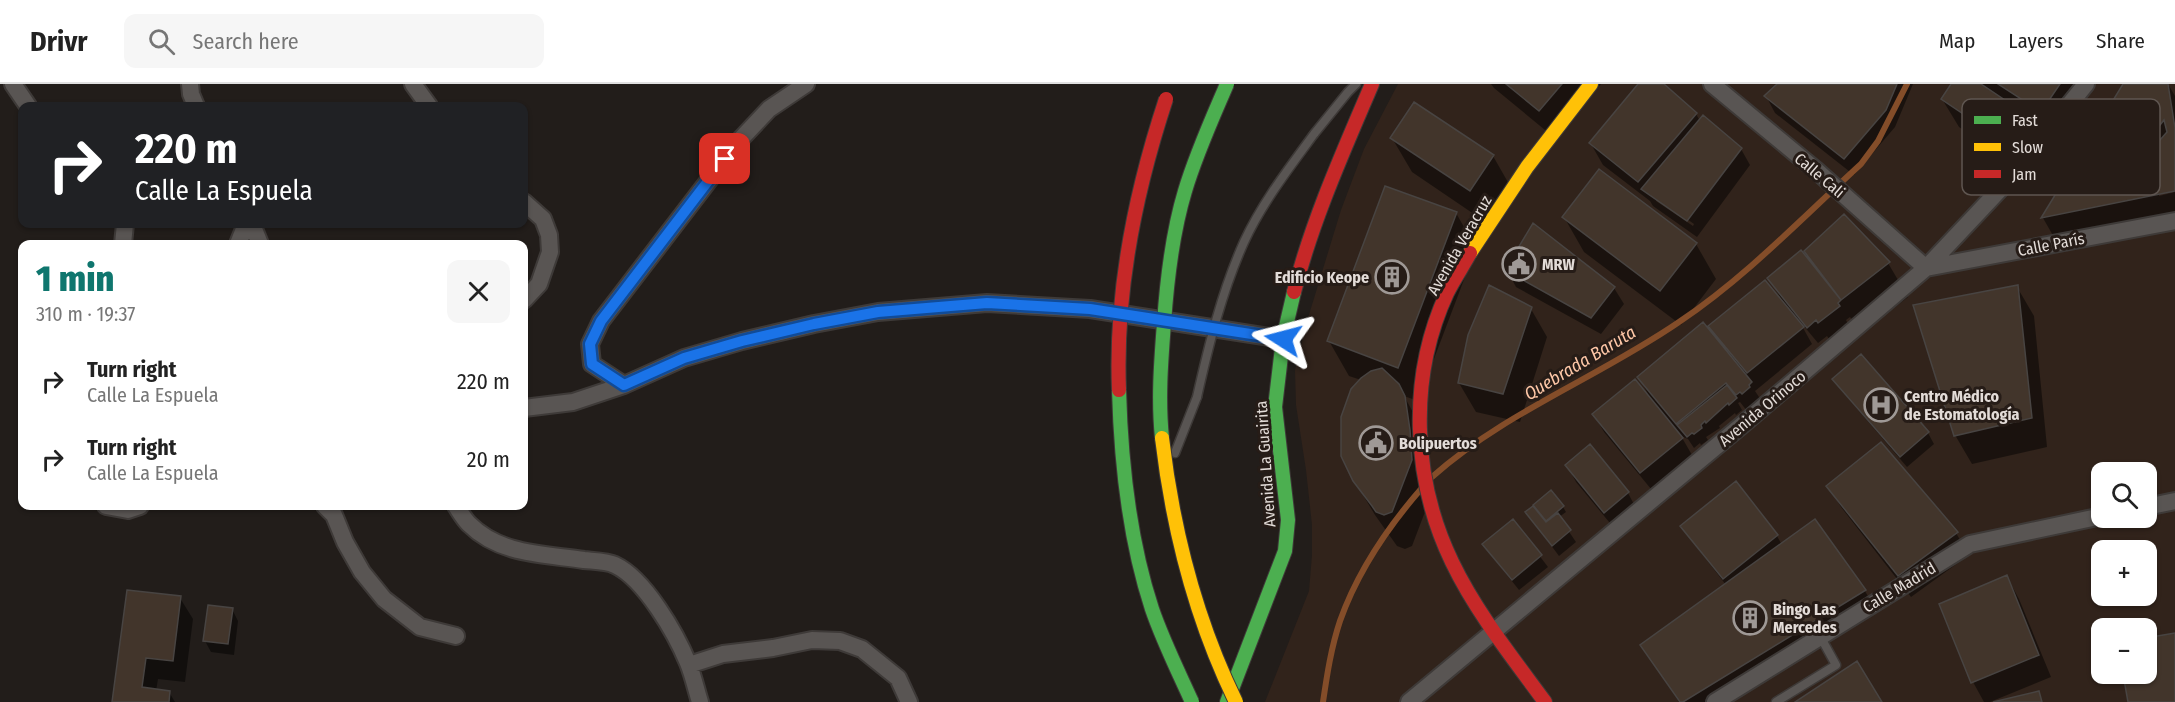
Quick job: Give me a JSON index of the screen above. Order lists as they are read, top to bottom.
{
  "streets": {
    "main road": ["Avenida Veracruz", "Avenida La Guairita"],
    "street": [
      "Calle Cali",
      "Calle París",
      "Avenida Orinoco",
      "Calle Madrid"
    ]
  },
  "crossings": [
    ["Calle Cali", "Calle París"],
    ["Calle Cali", "Avenida Orinoco"],
    ["Calle París", "Avenida Orinoco"],
    ["Avenida Veracruz", "Avenida Orinoco"]
  ],
  "water": ["Quebrada Baruta"],
  "places": {
    "public building": ["MRW", "Bolipuertos"],
    "building": ["Edificio Keope", "Bingo Las Mercedes"],
    "hospital": ["Centro Médico de Estomatología"]
  },
  "legend": ["Fast", "Slow", "Jam"],
  "page": {
    "header": "Drivr",
    "search": "Search here",
    "nav": ["Map", "Layers", "Share"],
    "turn": ["220 m", "Calle La Espuela"],
    "heading": ["1 min", "310 m · 19:37"],
    "list": [
      {
        "name": "Turn right",
        "note": "Calle La Espuela",
        "value": "220 m"
      },
      {
        "name": "Turn right",
        "note": "Calle La Espuela",
        "value": "20 m"
      }
    ],
    "map_buttons": ["+", "−"]
  }
}
